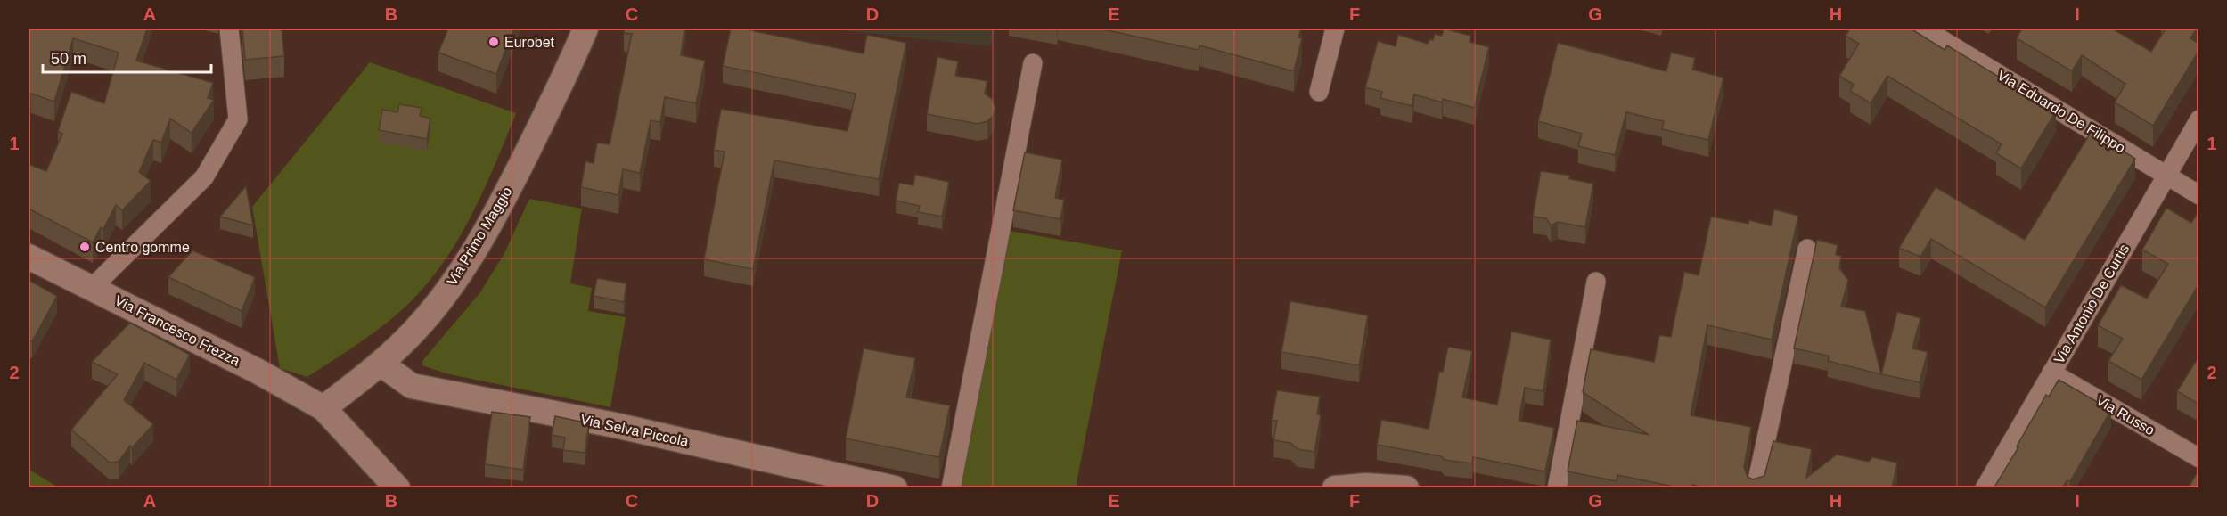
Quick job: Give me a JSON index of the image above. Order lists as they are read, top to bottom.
{
  "streets": {
    "street": [
      "Via Eduardo De Filippo",
      "Via Primo Maggio",
      "Via Antonio De Curtis",
      "Via Francesco Frezza",
      "Via Russo",
      "Via Selva Piccola"
    ]
  },
  "crossings": [
    ["Via Eduardo De Filippo", "Via Antonio De Curtis"],
    ["Via Primo Maggio", "Via Francesco Frezza"],
    ["Via Primo Maggio", "Via Selva Piccola"],
    ["Via Antonio De Curtis", "Via Russo"]
  ],
  "places": ["Eurobet", "Centro gomme"],
  "scale_bar": "50 m",
  "grid": {
    "columns": [
      "A",
      "B",
      "C",
      "D",
      "E",
      "F",
      "G",
      "H",
      "I"
    ],
    "rows": ["1", "2"]
  }
}
